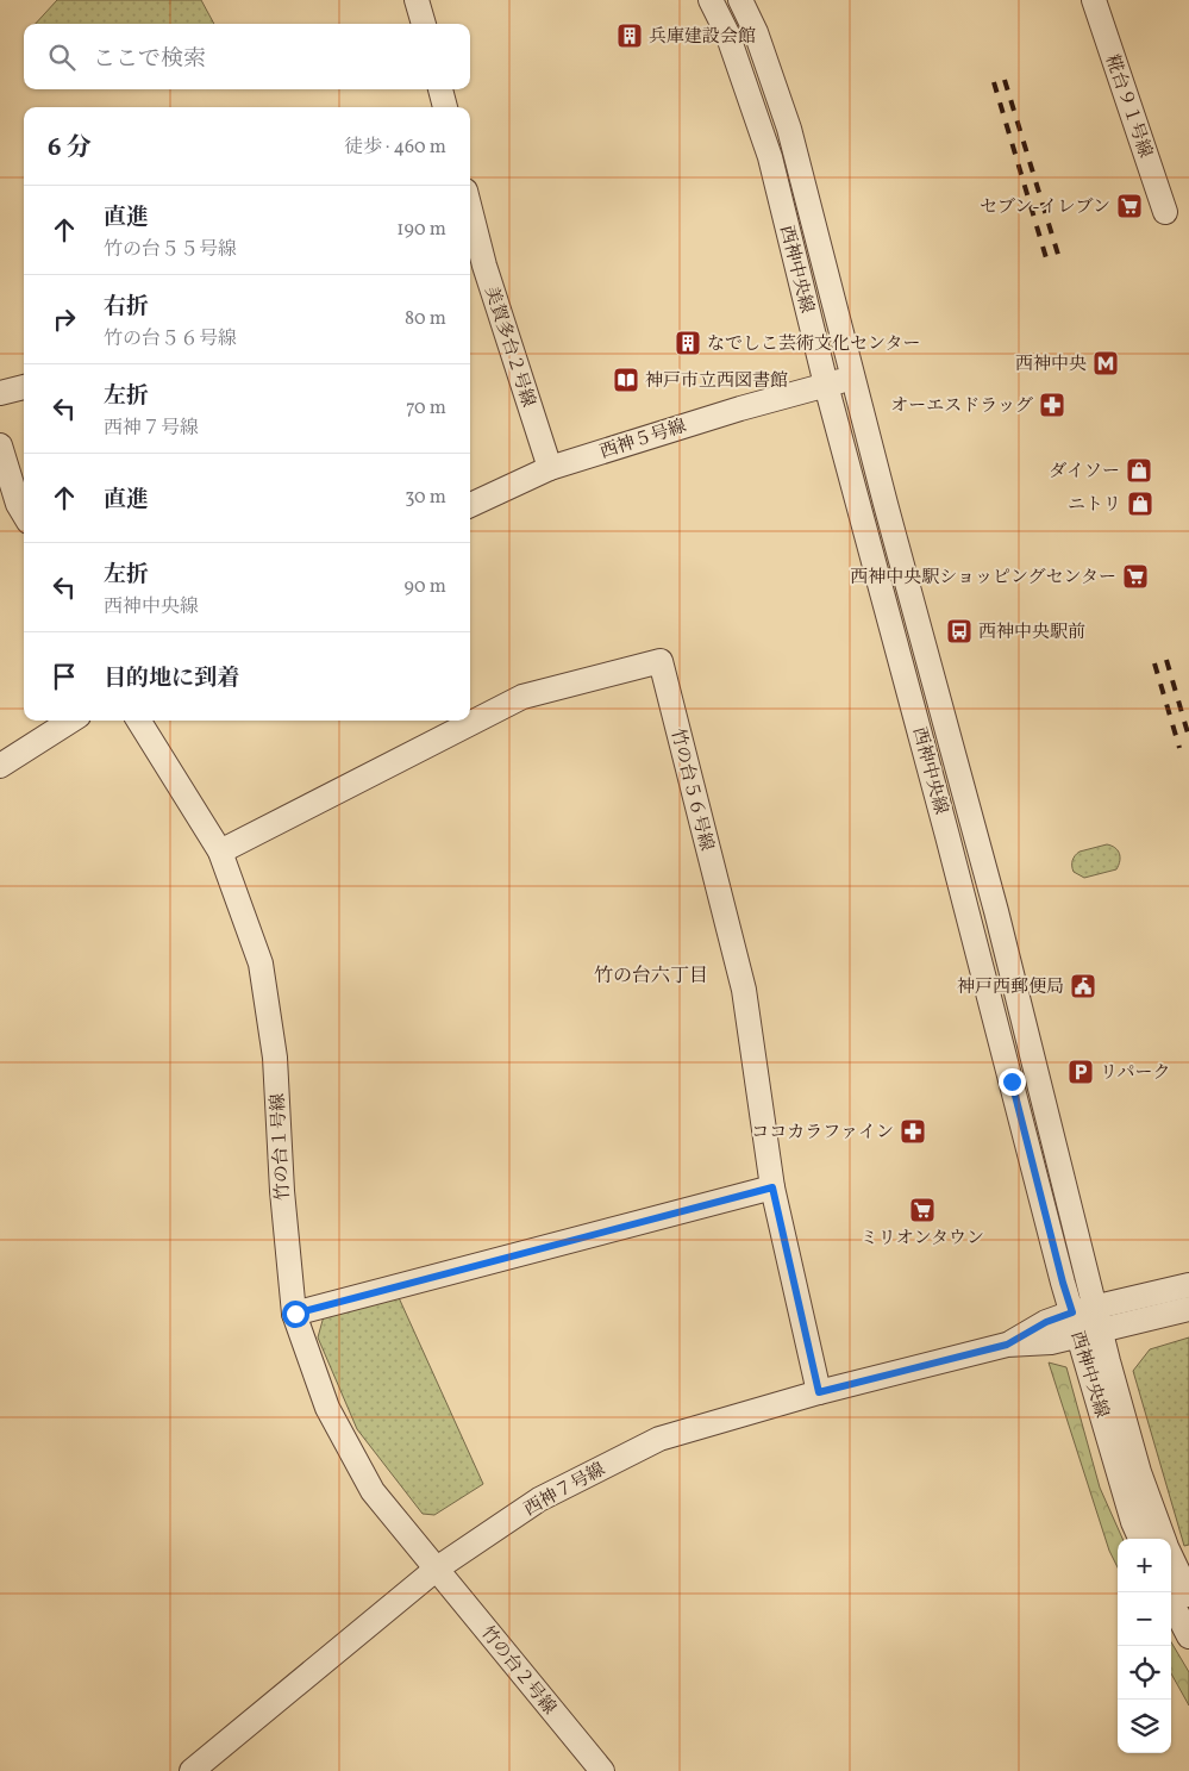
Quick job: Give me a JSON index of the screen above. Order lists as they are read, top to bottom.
{
  "streets": {
    "street": [
      "糀台９１号線",
      "西神中央線",
      "美賀多台２号線",
      "西神５号線",
      "竹の台５６号線",
      "竹の台１号線",
      "西神７号線",
      "竹の台２号線"
    ]
  },
  "crossings": [
    ["西神中央線", "西神５号線"],
    ["西神中央線", "西神７号線"],
    ["美賀多台２号線", "西神５号線"],
    ["竹の台５６号線", "竹の台１号線"],
    ["竹の台５６号線", "西神７号線"],
    ["竹の台１号線", "西神７号線"],
    ["竹の台１号線", "竹の台２号線"],
    ["西神７号線", "竹の台２号線"]
  ],
  "districts": ["竹の台六丁目"],
  "places": {
    "building": ["兵庫建設会館", "なでしこ芸術文化センター"],
    "supermarket": ["セブン-イレブン", "西神中央駅ショッピングセンター", "ミリオンタウン"],
    "metro station": ["西神中央"],
    "library": ["神戸市立西図書館"],
    "pharmacy": ["オーエスドラッグ", "ココカラファイン"],
    "shop": ["ダイソー", "ニトリ"],
    "bus stop": ["西神中央駅前"],
    "public building": ["神戸西郵便局"],
    "parking": ["リパーク"]
  },
  "page": {
    "search": "ここで検索",
    "heading": ["6 分", "徒歩 · 460 m"],
    "list": [
      ["直進", "竹の台５５号線", "190 m"],
      ["右折", "竹の台５６号線", "80 m"],
      ["左折", "西神７号線", "70 m"],
      ["直進", "30 m"],
      ["左折", "西神中央線", "90 m"],
      "目的地に到着"
    ],
    "map_buttons": ["+", "−"]
  }
}
